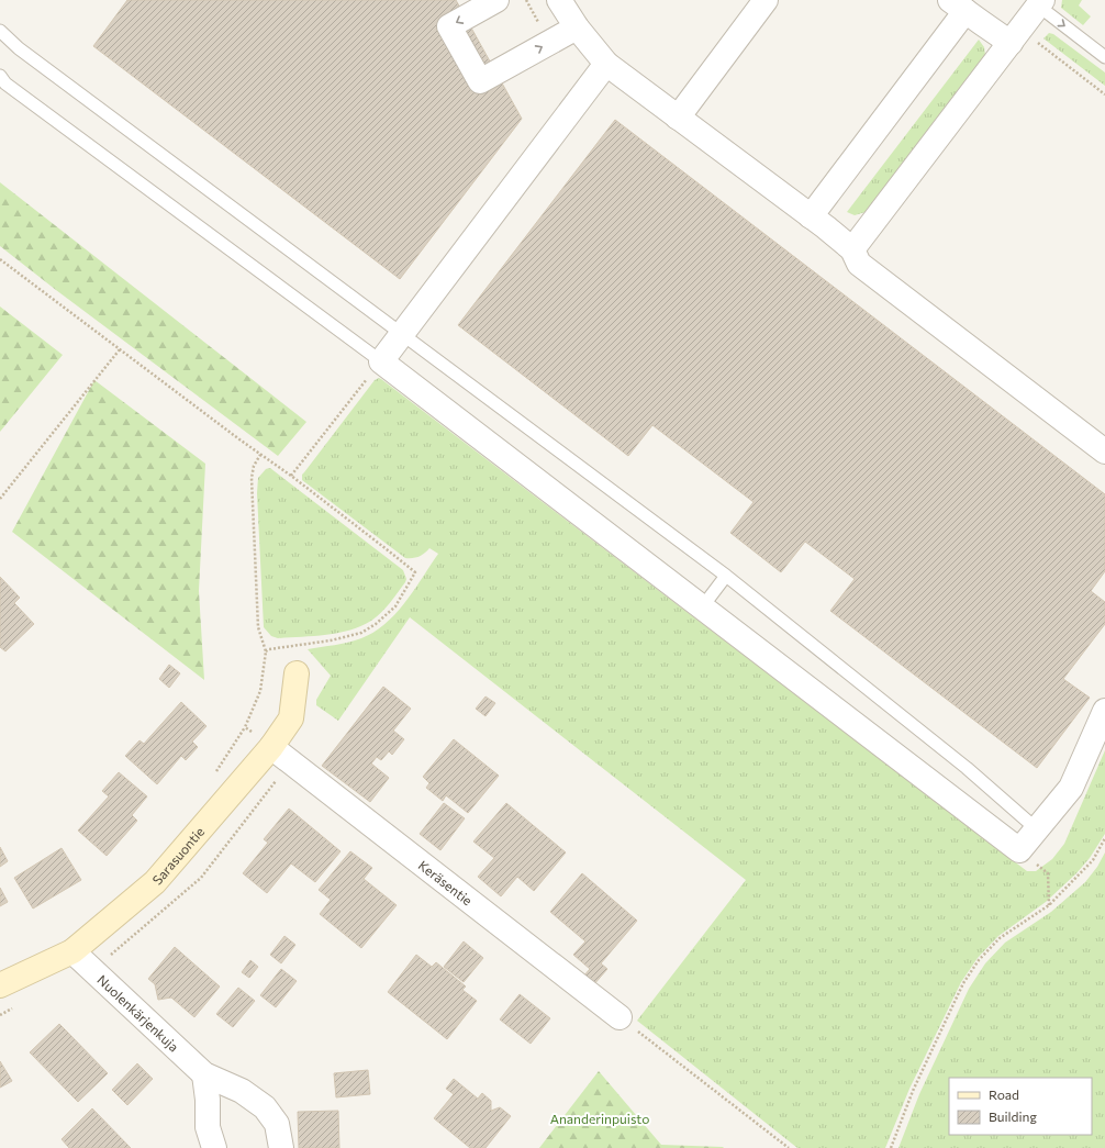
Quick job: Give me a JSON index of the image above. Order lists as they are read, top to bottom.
{
  "streets": {
    "street": ["Sarasuontie", "Keräsentie", "Nuolenkärjenkuja"]
  },
  "crossings": [
    ["Sarasuontie", "Keräsentie"],
    ["Sarasuontie", "Nuolenkärjenkuja"]
  ],
  "parks": ["Ananderinpuisto"],
  "legend": ["Road", "Building"]
}
